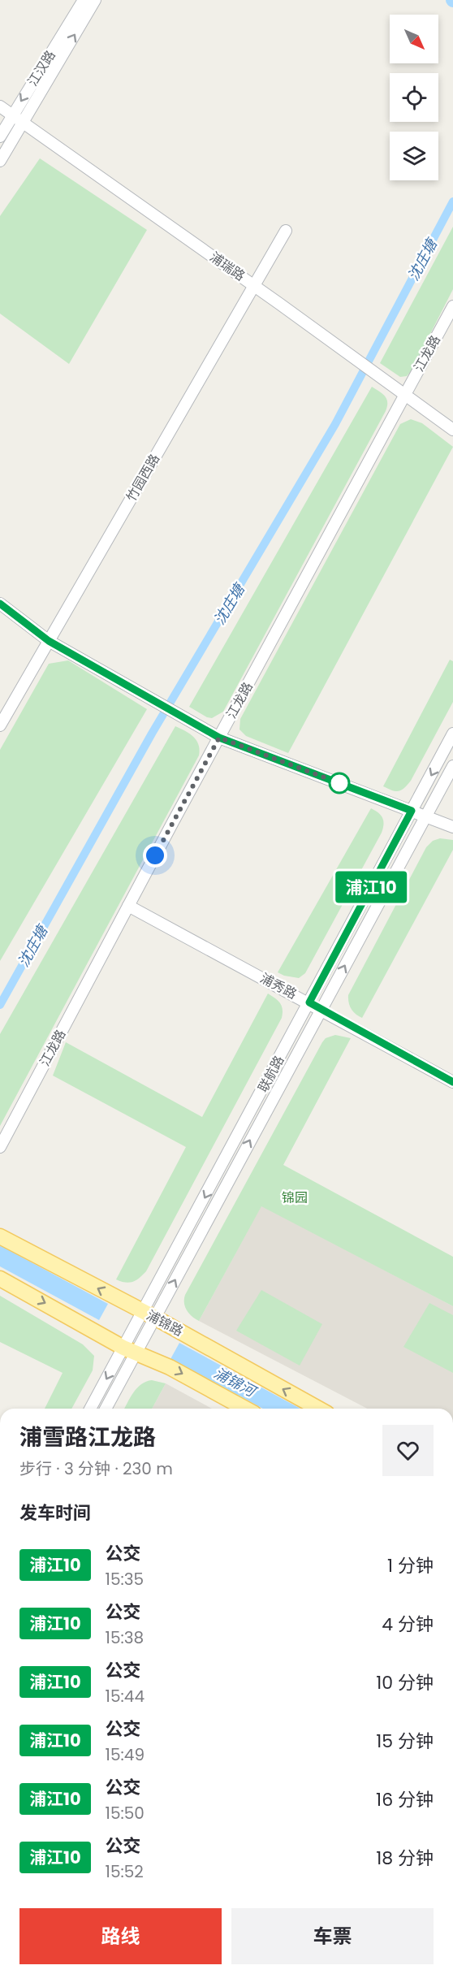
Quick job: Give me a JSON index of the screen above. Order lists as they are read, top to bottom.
{
  "streets": {
    "main road": ["浦锦路"],
    "street": [
      "江汉路",
      "浦瑞路",
      "江龙路",
      "竹园西路",
      "浦秀路",
      "联航路"
    ]
  },
  "crossings": [
    ["江汉路", "浦瑞路"],
    ["浦瑞路", "江龙路"],
    ["浦瑞路", "竹园西路"],
    ["江龙路", "浦秀路"],
    ["浦秀路", "联航路"],
    ["联航路", "浦锦路"]
  ],
  "water": ["沈庄塘", "浦锦河"],
  "parks": ["锦园"],
  "lines": ["bus line 浦江10"],
  "north": "bottom right",
  "page": {
    "on_map": "浦江10",
    "heading": [
      ["浦雪路江龙路", "步行 · 3 分钟 · 230 m"],
      "发车时间"
    ],
    "list": [
      {
        "mark": "浦江10",
        "name": "公交",
        "note": "15:35",
        "value": "1 分钟"
      },
      {
        "mark": "浦江10",
        "name": "公交",
        "note": "15:38",
        "value": "4 分钟"
      },
      {
        "mark": "浦江10",
        "name": "公交",
        "note": "15:44",
        "value": "10 分钟"
      },
      {
        "mark": "浦江10",
        "name": "公交",
        "note": "15:49",
        "value": "15 分钟"
      },
      {
        "mark": "浦江10",
        "name": "公交",
        "note": "15:50",
        "value": "16 分钟"
      },
      {
        "mark": "浦江10",
        "name": "公交",
        "note": "15:52",
        "value": "18 分钟"
      }
    ],
    "buttons": ["路线", "车票"]
  }
}
